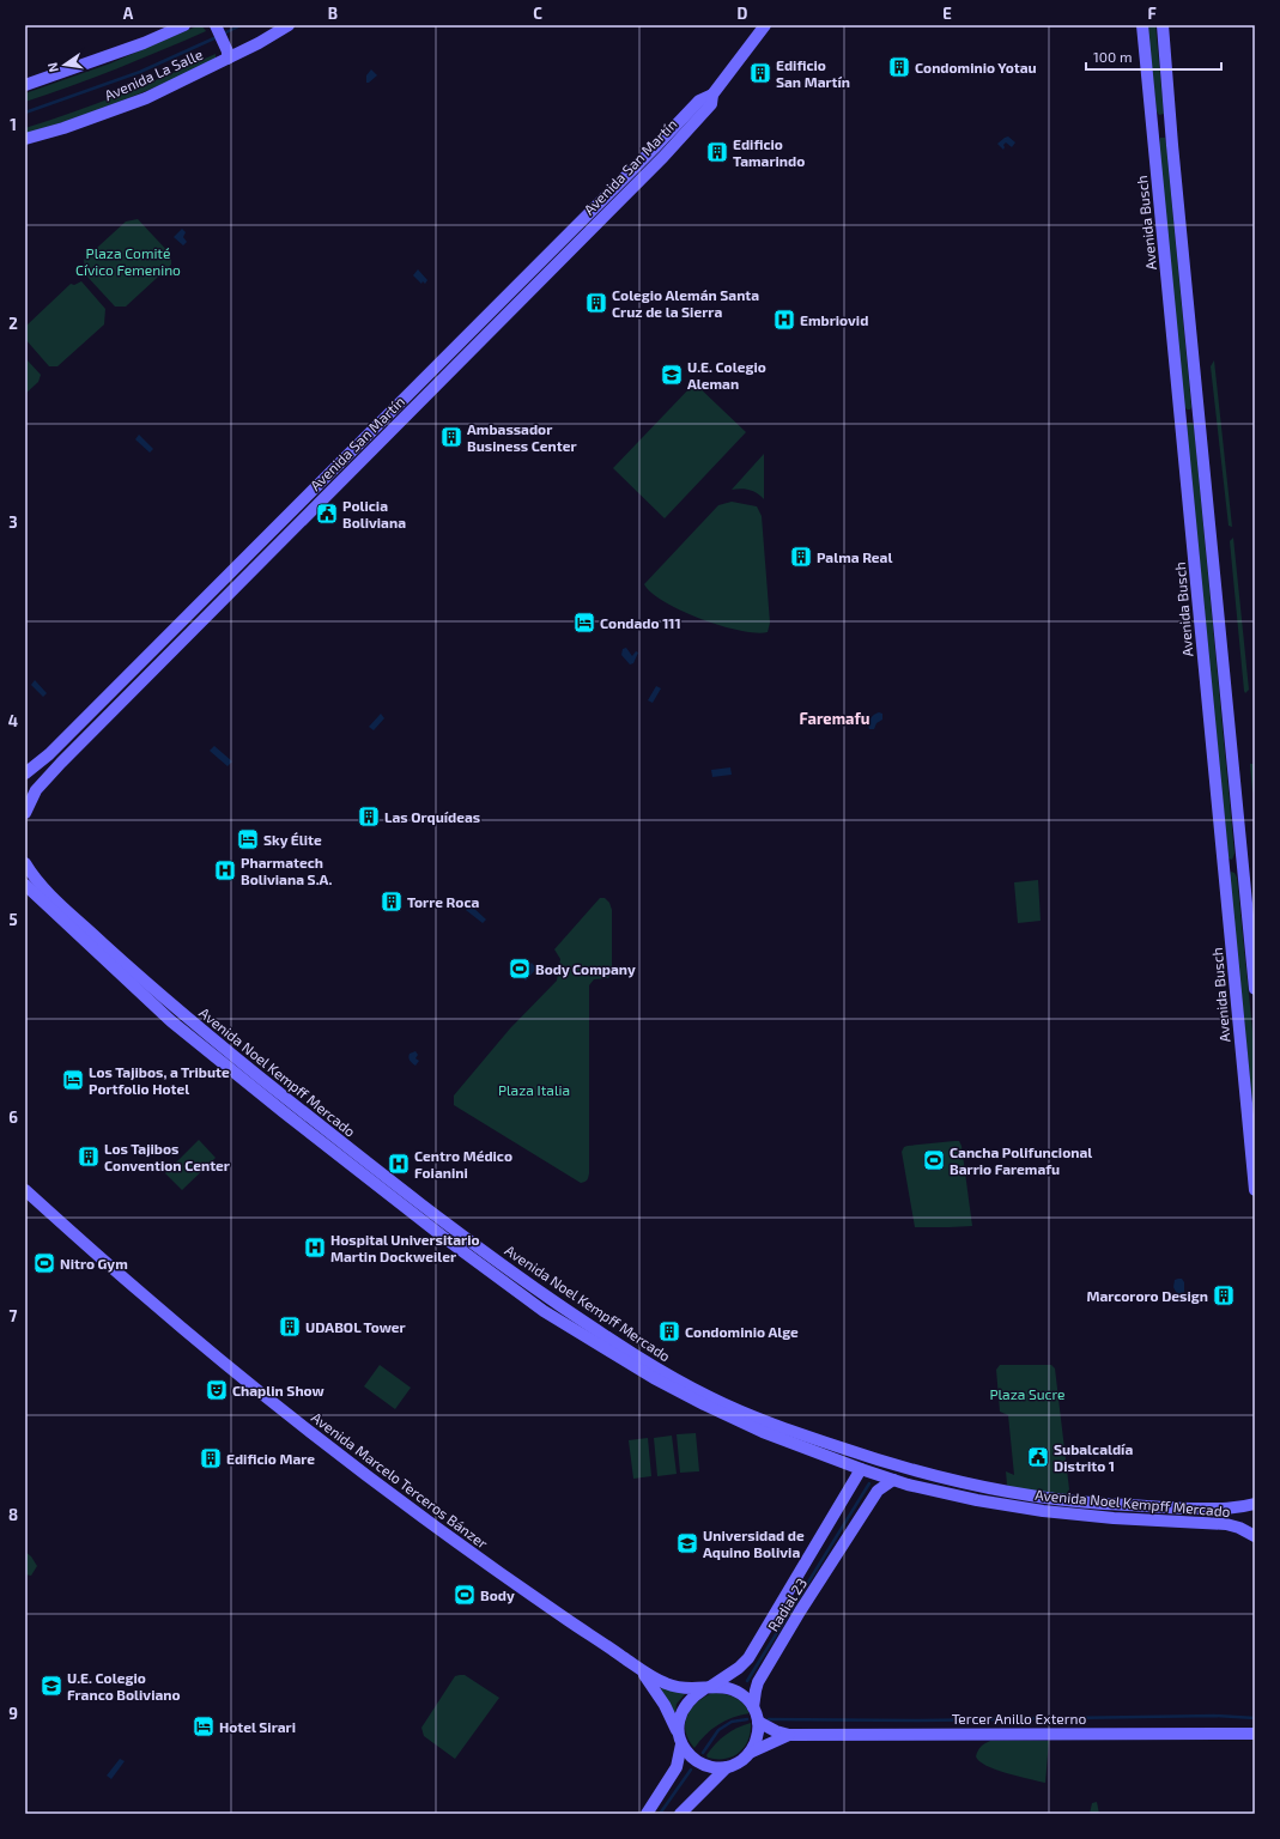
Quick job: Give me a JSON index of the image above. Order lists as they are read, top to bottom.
{
  "streets": {
    "main road": [
      "Avenida La Salle",
      "Avenida San Martín",
      "Avenida Busch",
      "Avenida Noel Kempff Mercado",
      "Avenida Marcelo Terceros Bánzer",
      "Radial 23",
      "Tercer Anillo Externo"
    ]
  },
  "crossings": [
    ["Avenida Noel Kempff Mercado", "Radial 23"],
    ["Avenida Marcelo Terceros Bánzer", "Radial 23"],
    ["Avenida Marcelo Terceros Bánzer", "Tercer Anillo Externo"],
    ["Radial 23", "Tercer Anillo Externo"]
  ],
  "districts": ["Faremafu"],
  "parks": ["Plaza Comité Cívico Femenino", "Plaza Italia", "Plaza Sucre"],
  "places": {
    "building": [
      "Condominio Yotau",
      "Edificio San Martín",
      "Edificio Tamarindo",
      "Colegio Alemán Santa Cruz de la Sierra",
      "Ambassador Business Center",
      "Palma Real",
      "Las Orquídeas",
      "Torre Roca",
      "Los Tajibos Convention Center",
      "Marcororo Design",
      "UDABOL Tower",
      "Condominio Alge",
      "Edificio Mare"
    ],
    "hospital": [
      "Embriovid",
      "Pharmatech Boliviana S.A.",
      "Centro Médico Foianini",
      "Hospital Universitario Martin Dockweiler"
    ],
    "school or university": ["U.E. Colegio Aleman", "Universidad de Aquino Bolivia", "U.E. Colegio Franco Boliviano"],
    "public building": ["Policia Boliviana", "Subalcaldía Distrito 1"],
    "hotel": [
      "Condado 111",
      "Sky Élite",
      "Los Tajibos, a Tribute Portfolio Hotel",
      "Hotel Sirari"
    ],
    "sports": [
      "Body Company",
      "Cancha Polifuncional Barrio Faremafu",
      "Nitro Gym",
      "Body"
    ],
    "theatre": ["Chaplin Show"]
  },
  "scale_bar": "100 m",
  "north": "left",
  "grid": {
    "columns": [
      "A",
      "B",
      "C",
      "D",
      "E",
      "F"
    ],
    "rows": [
      "1",
      "2",
      "3",
      "4",
      "5",
      "6",
      "7",
      "8",
      "9"
    ]
  }
}
